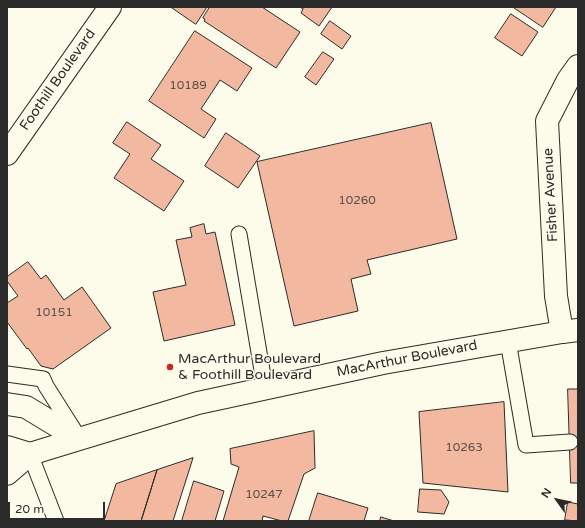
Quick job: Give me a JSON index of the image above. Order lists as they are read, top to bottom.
{
  "streets": {
    "main road": ["Foothill Boulevard", "Fisher Avenue", "MacArthur Boulevard"]
  },
  "crossings": [
    ["Fisher Avenue", "MacArthur Boulevard"]
  ],
  "places": ["MacArthur Boulevard & Foothill Boulevard"],
  "house_numbers": [
    "10189",
    "10260",
    "10151",
    "10263",
    "10247"
  ],
  "scale_bar": "20 m",
  "north": "top left"
}
